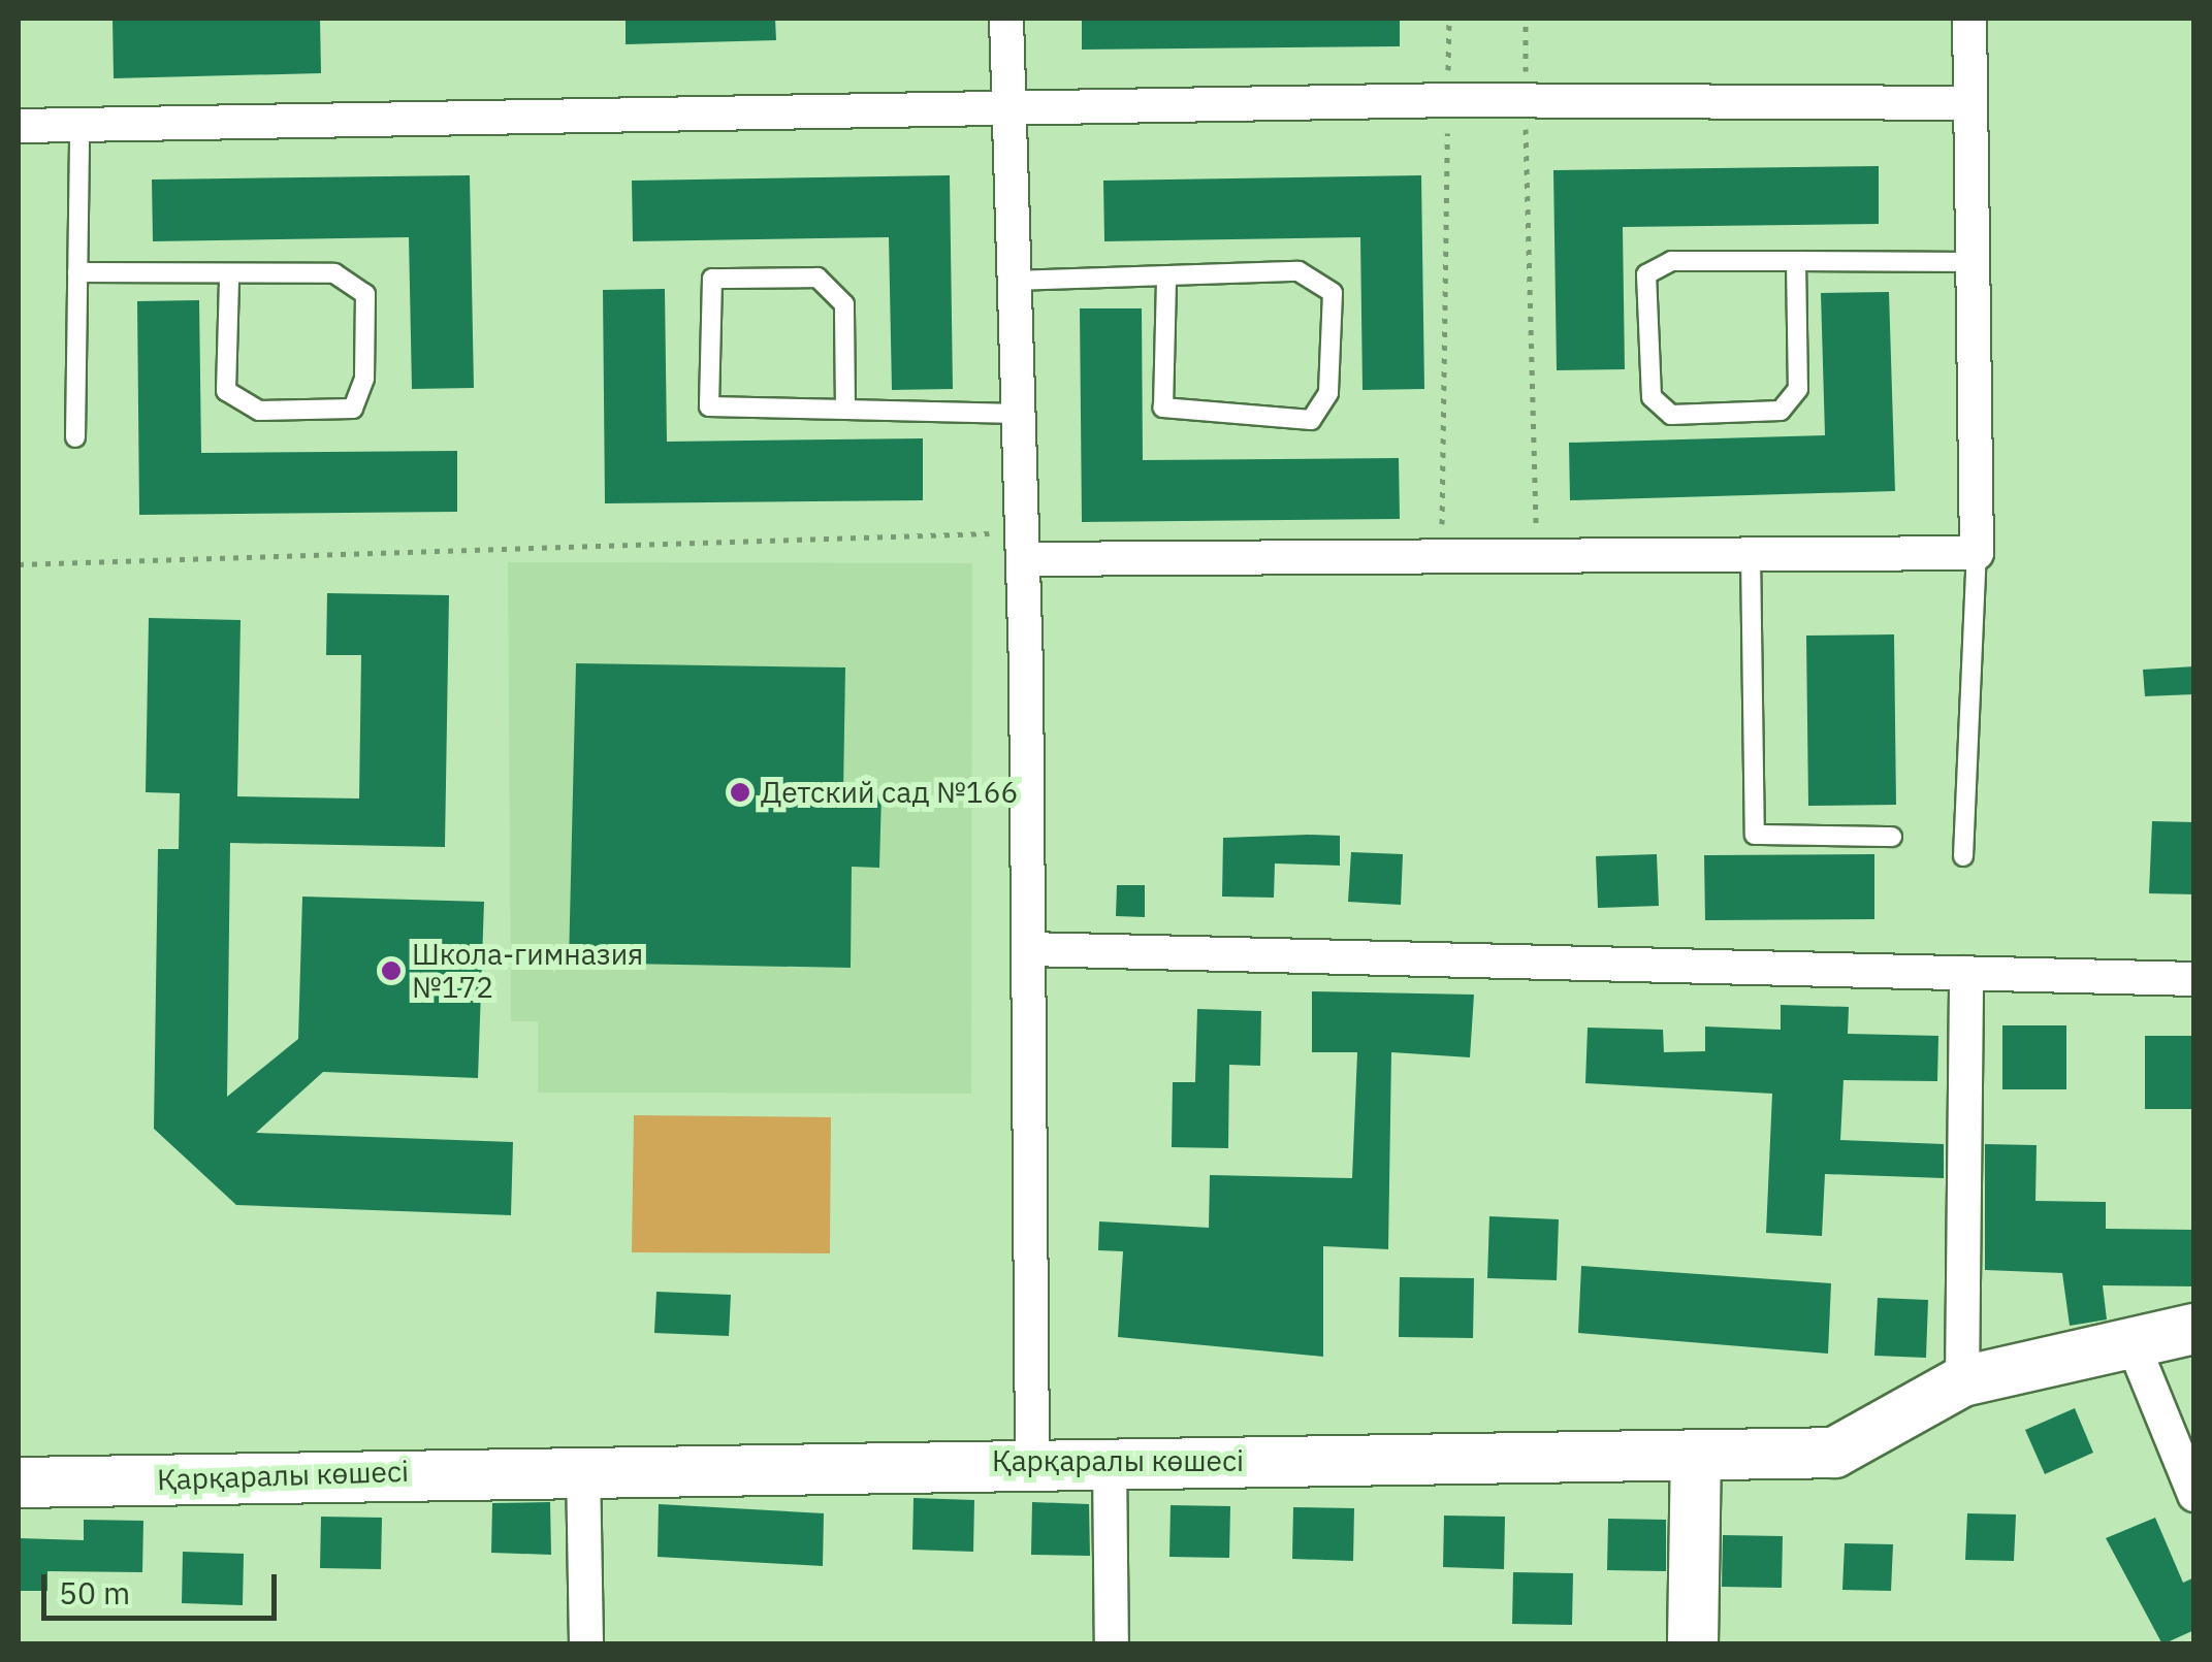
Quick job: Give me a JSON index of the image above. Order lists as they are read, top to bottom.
{
  "streets": {
    "street": ["Қарқаралы көшесі"]
  },
  "places": ["Детский сад №166", "Школа-гимназия №172"],
  "scale_bar": "50 m"
}
